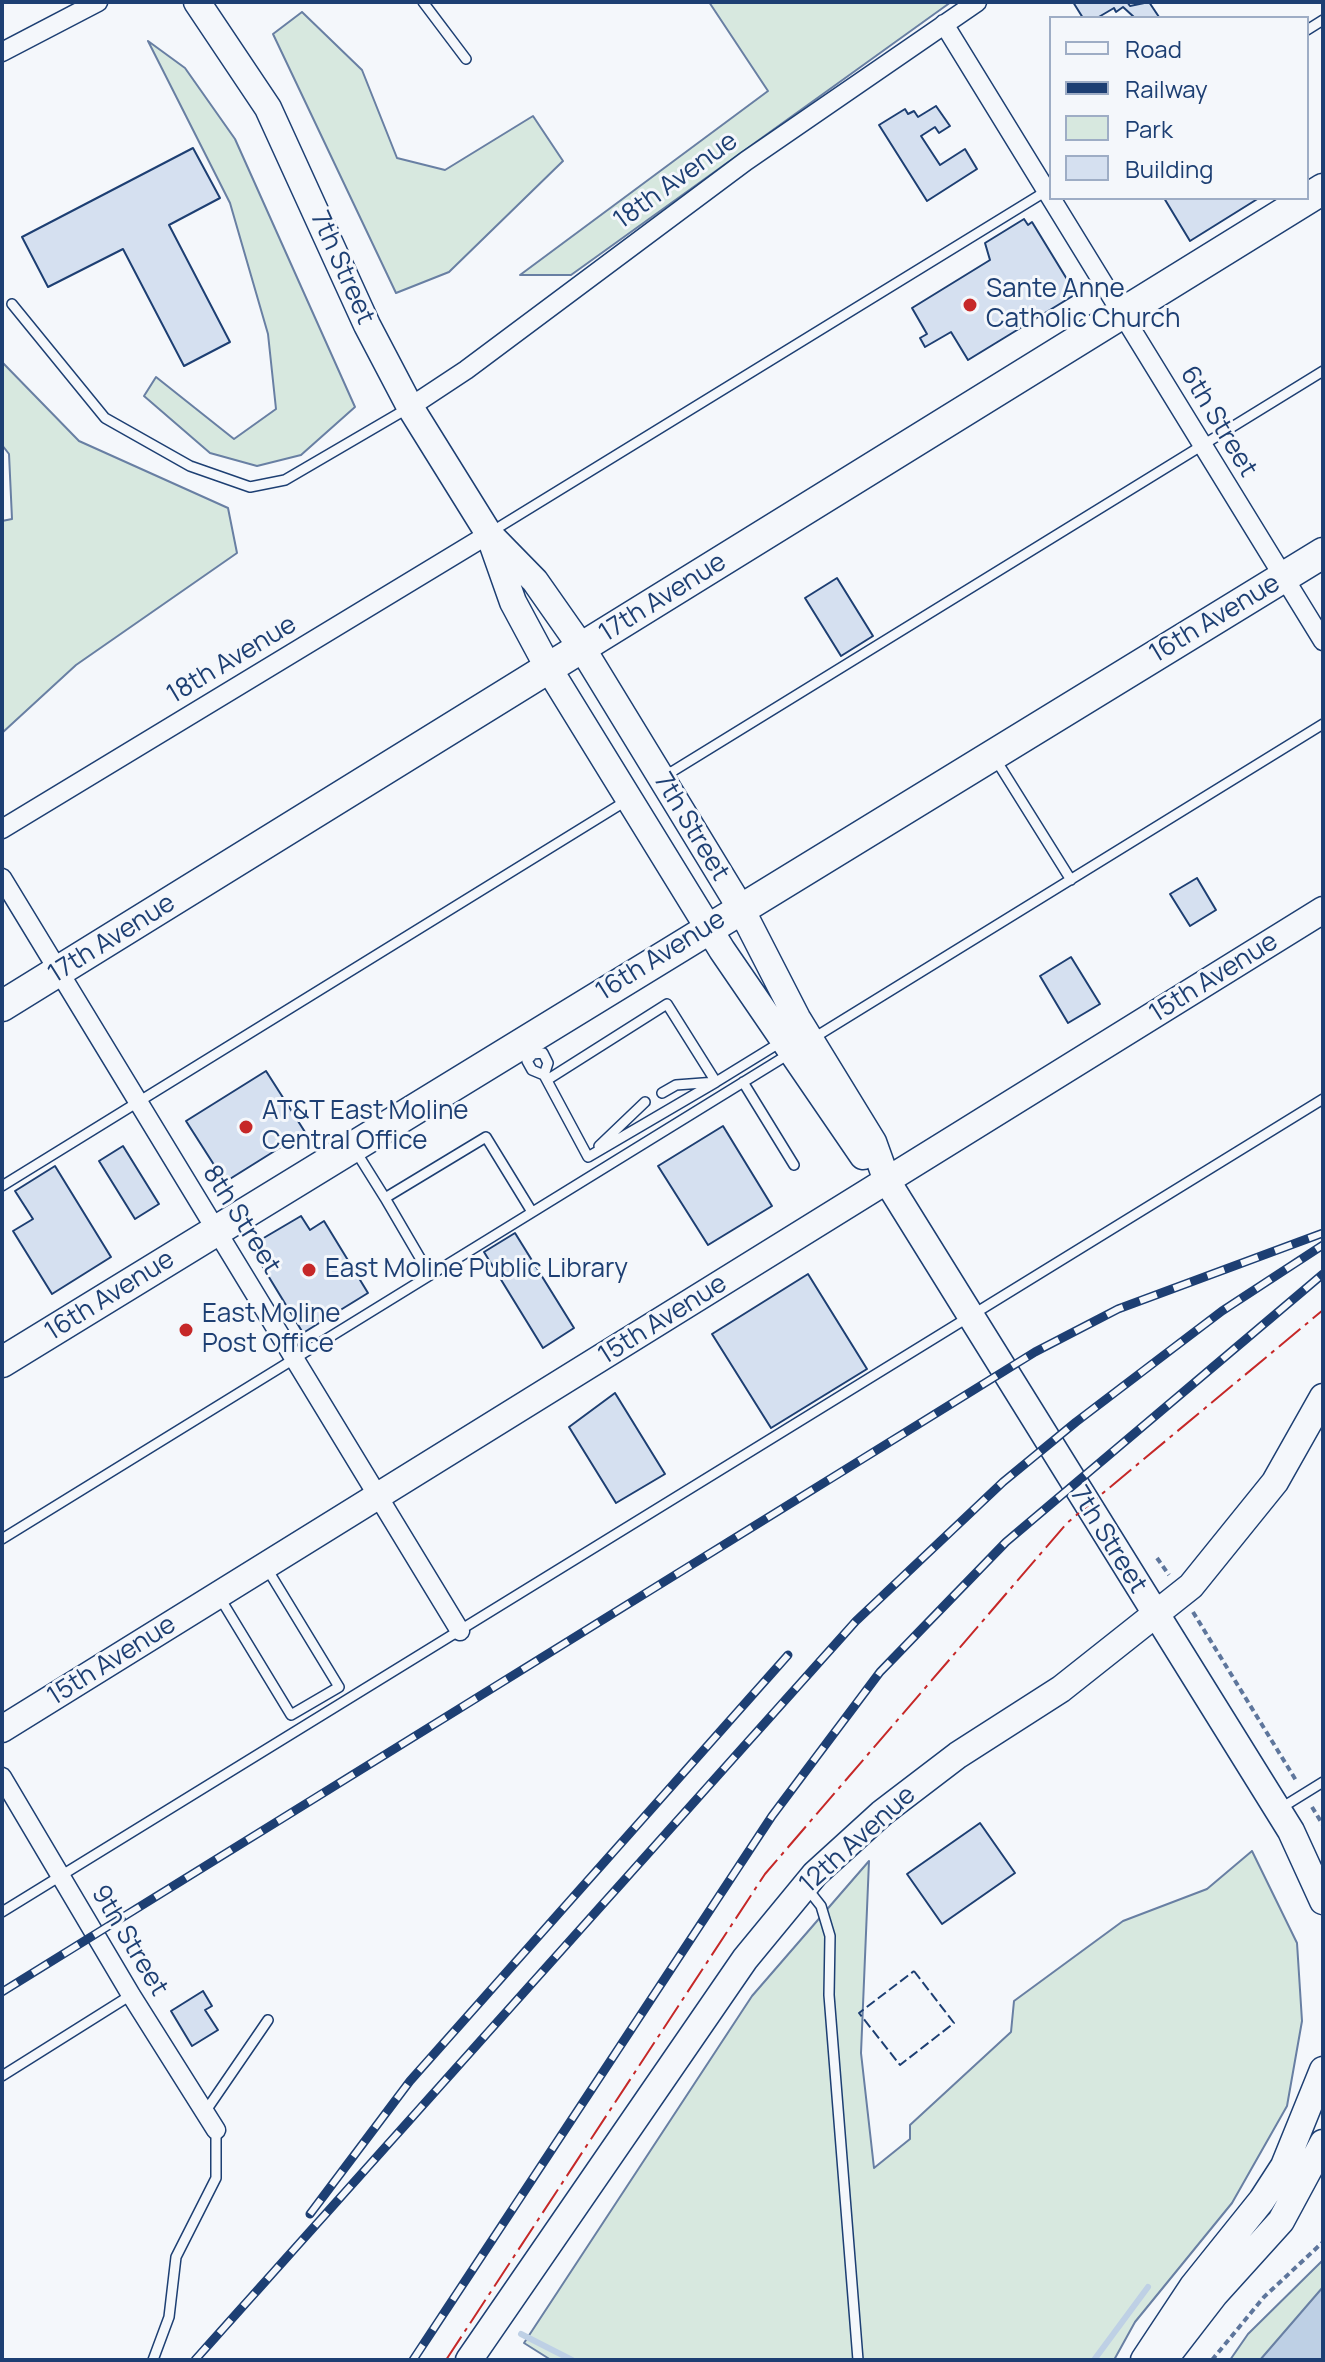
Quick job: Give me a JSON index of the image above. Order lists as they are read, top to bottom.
{
  "streets": {
    "main road": ["17th Avenue", "16th Avenue"],
    "street": [
      "18th Avenue",
      "7th Street",
      "6th Street",
      "15th Avenue",
      "8th Street",
      "12th Avenue",
      "9th Street"
    ]
  },
  "crossings": [
    ["18th Avenue", "7th Street"],
    ["18th Avenue", "6th Street"],
    ["7th Street", "17th Avenue"],
    ["7th Street", "16th Avenue"],
    ["7th Street", "15th Avenue"],
    ["7th Street", "12th Avenue"],
    ["6th Street", "17th Avenue"],
    ["6th Street", "16th Avenue"],
    ["17th Avenue", "8th Street"],
    ["16th Avenue", "8th Street"],
    ["15th Avenue", "8th Street"]
  ],
  "places": [
    "Sante Anne Catholic Church",
    "AT&T East Moline Central Office",
    "East Moline Public Library",
    "East Moline Post Office"
  ],
  "legend": [
    "Road",
    "Railway",
    "Park",
    "Building"
  ]
}
